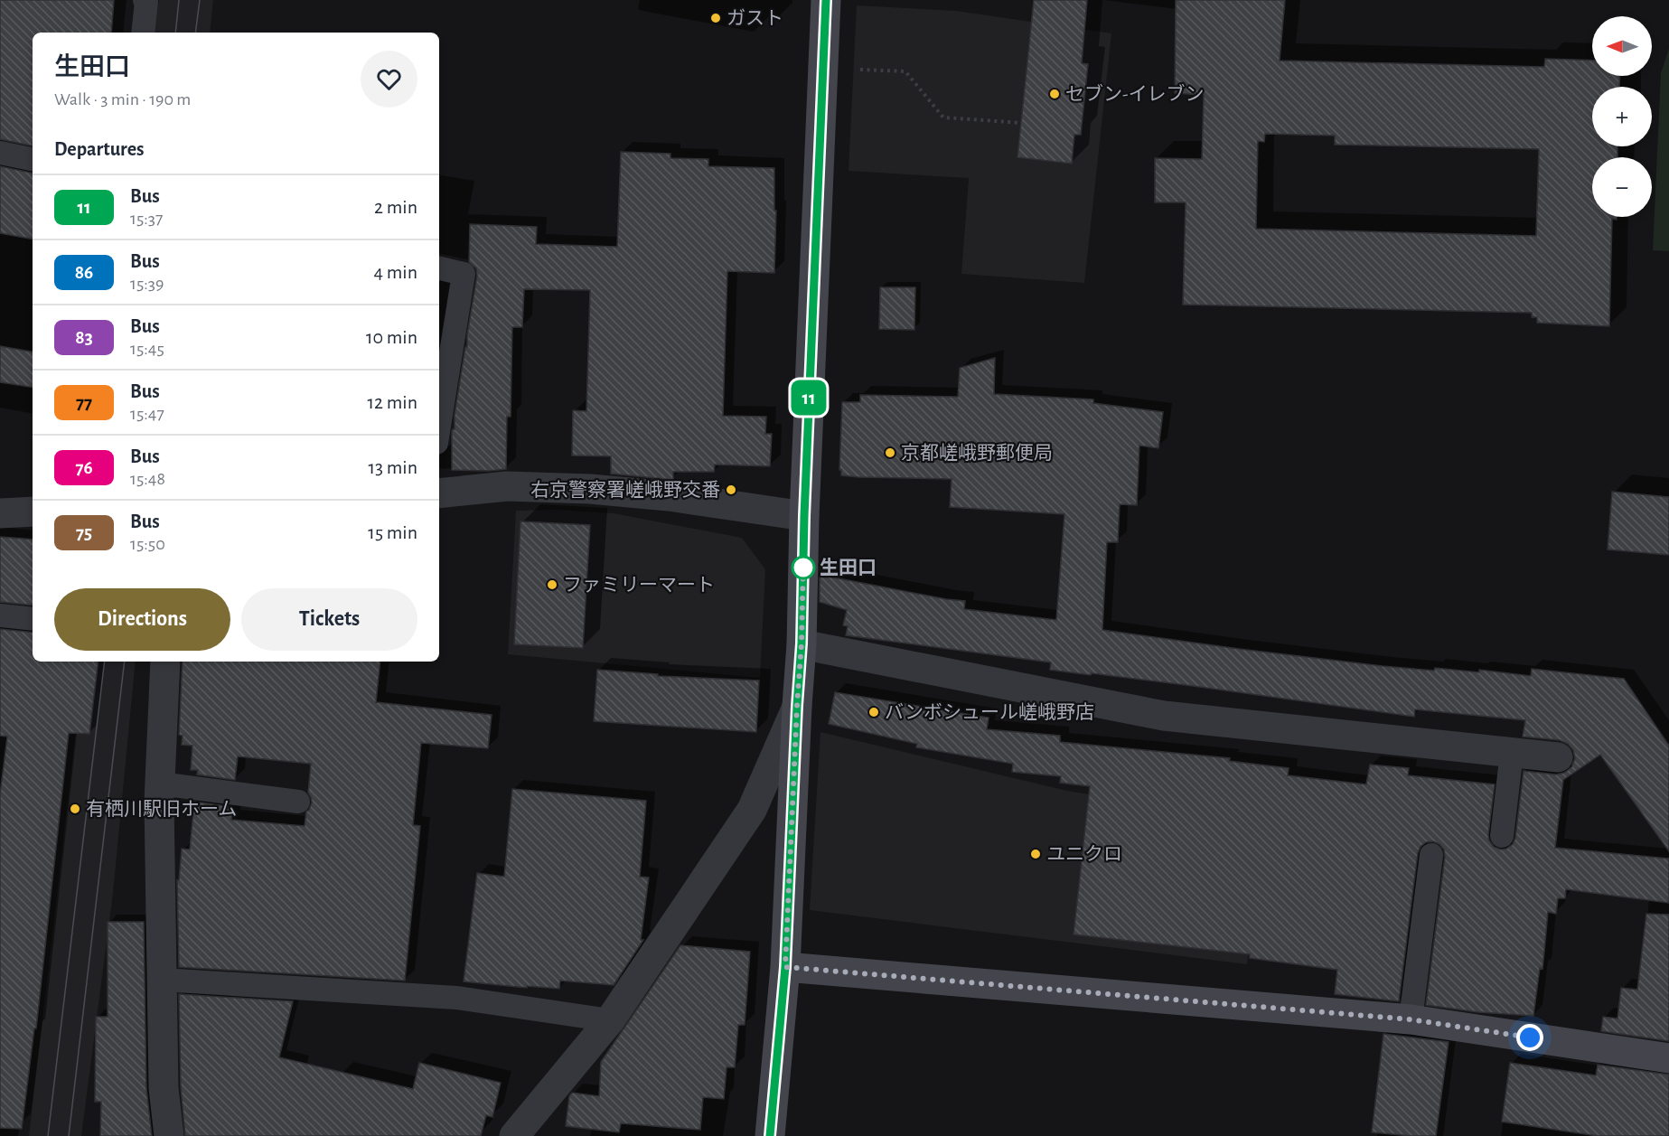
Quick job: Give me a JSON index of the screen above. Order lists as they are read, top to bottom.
{
  "places": [
    "ガスト",
    "セブン-イレブン",
    "京都嵯峨野郵便局",
    "右京警察署嵯峨野交番",
    "生田口",
    "ファミリーマート",
    "バンボシュール嵯峨野店",
    "有栖川駅旧ホーム",
    "ユニクロ"
  ],
  "lines": ["bus line 11"],
  "north": "left",
  "page": {
    "on_map": "11",
    "map_buttons": ["+", "−"],
    "heading": [
      ["生田口", "Walk · 3 min · 190 m"],
      "Departures"
    ],
    "list": [
      {
        "mark": "11",
        "name": "Bus",
        "note": "15:37",
        "value": "2 min"
      },
      {
        "mark": "86",
        "name": "Bus",
        "note": "15:39",
        "value": "4 min"
      },
      {
        "mark": "83",
        "name": "Bus",
        "note": "15:45",
        "value": "10 min"
      },
      {
        "mark": "77",
        "name": "Bus",
        "note": "15:47",
        "value": "12 min"
      },
      {
        "mark": "76",
        "name": "Bus",
        "note": "15:48",
        "value": "13 min"
      },
      {
        "mark": "75",
        "name": "Bus",
        "note": "15:50",
        "value": "15 min"
      }
    ],
    "buttons": ["Directions", "Tickets"]
  }
}
